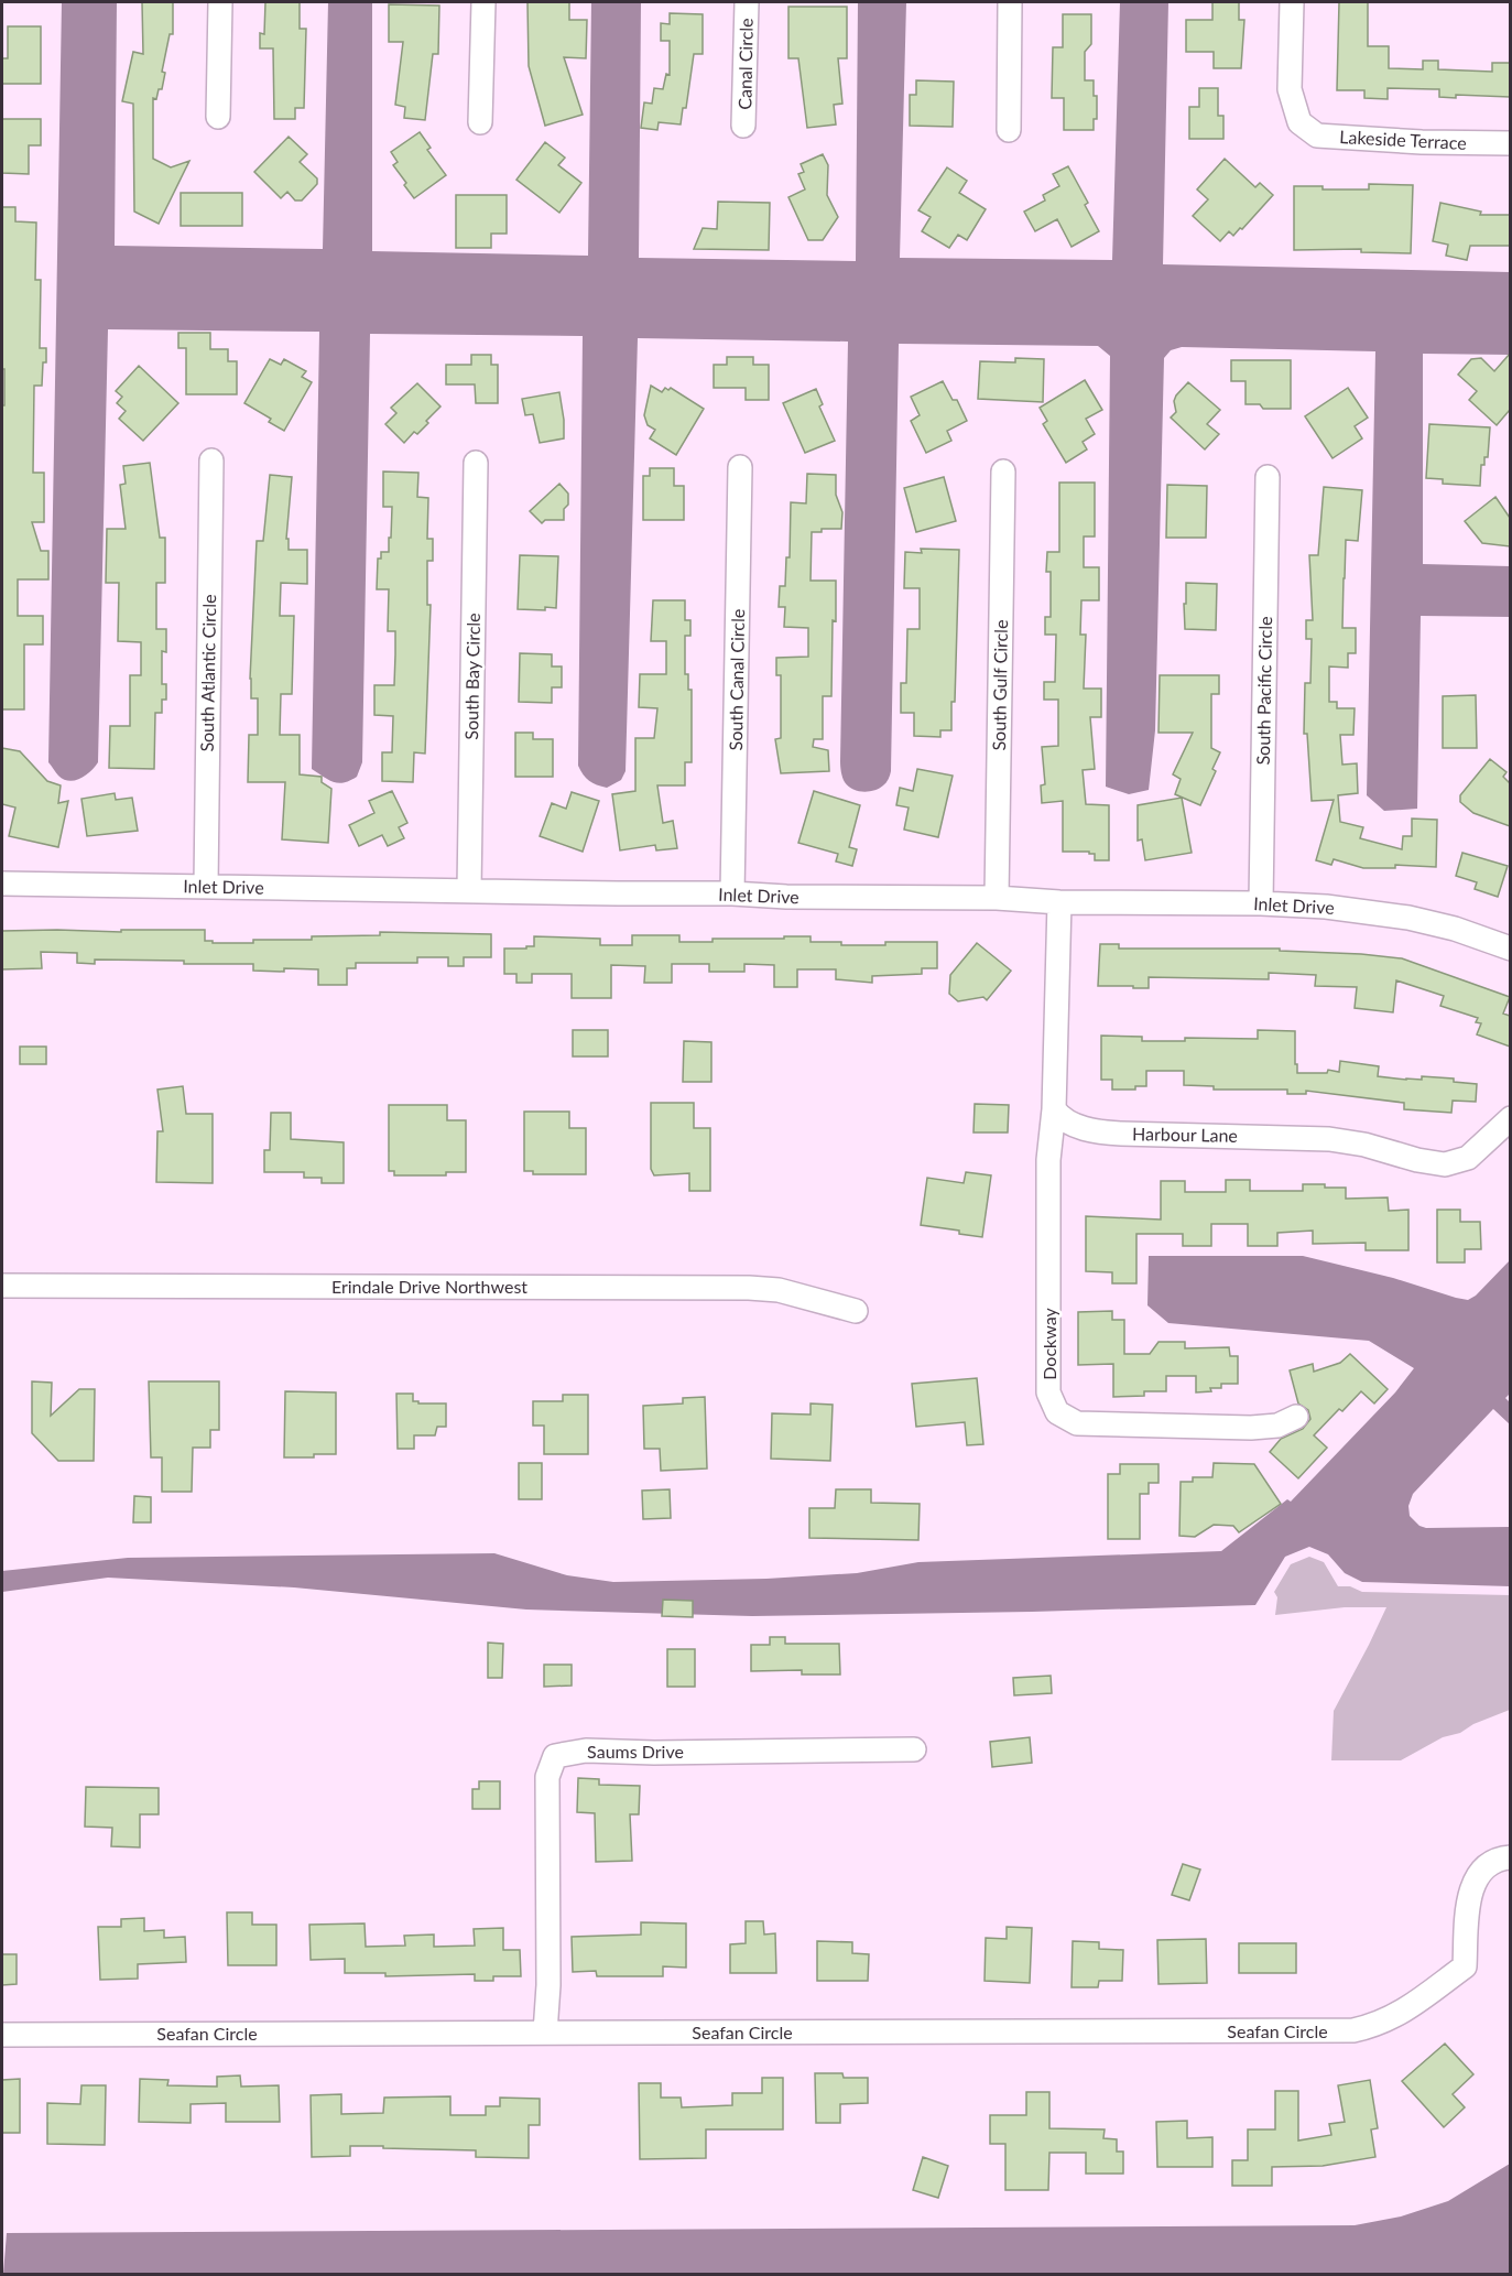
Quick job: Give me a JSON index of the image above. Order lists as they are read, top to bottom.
{
  "streets": {
    "street": [
      "Canal Circle",
      "Lakeside Terrace",
      "South Atlantic Circle",
      "South Bay Circle",
      "South Canal Circle",
      "South Gulf Circle",
      "South Pacific Circle",
      "Inlet Drive",
      "Harbour Lane",
      "Erindale Drive Northwest",
      "Dockway",
      "Saums Drive",
      "Seafan Circle"
    ]
  },
  "crossings": [
    ["South Atlantic Circle", "Inlet Drive"],
    ["South Bay Circle", "Inlet Drive"],
    ["South Canal Circle", "Inlet Drive"],
    ["South Gulf Circle", "Inlet Drive"],
    ["South Pacific Circle", "Inlet Drive"],
    ["Harbour Lane", "Dockway"],
    ["Saums Drive", "Seafan Circle"]
  ]
}
